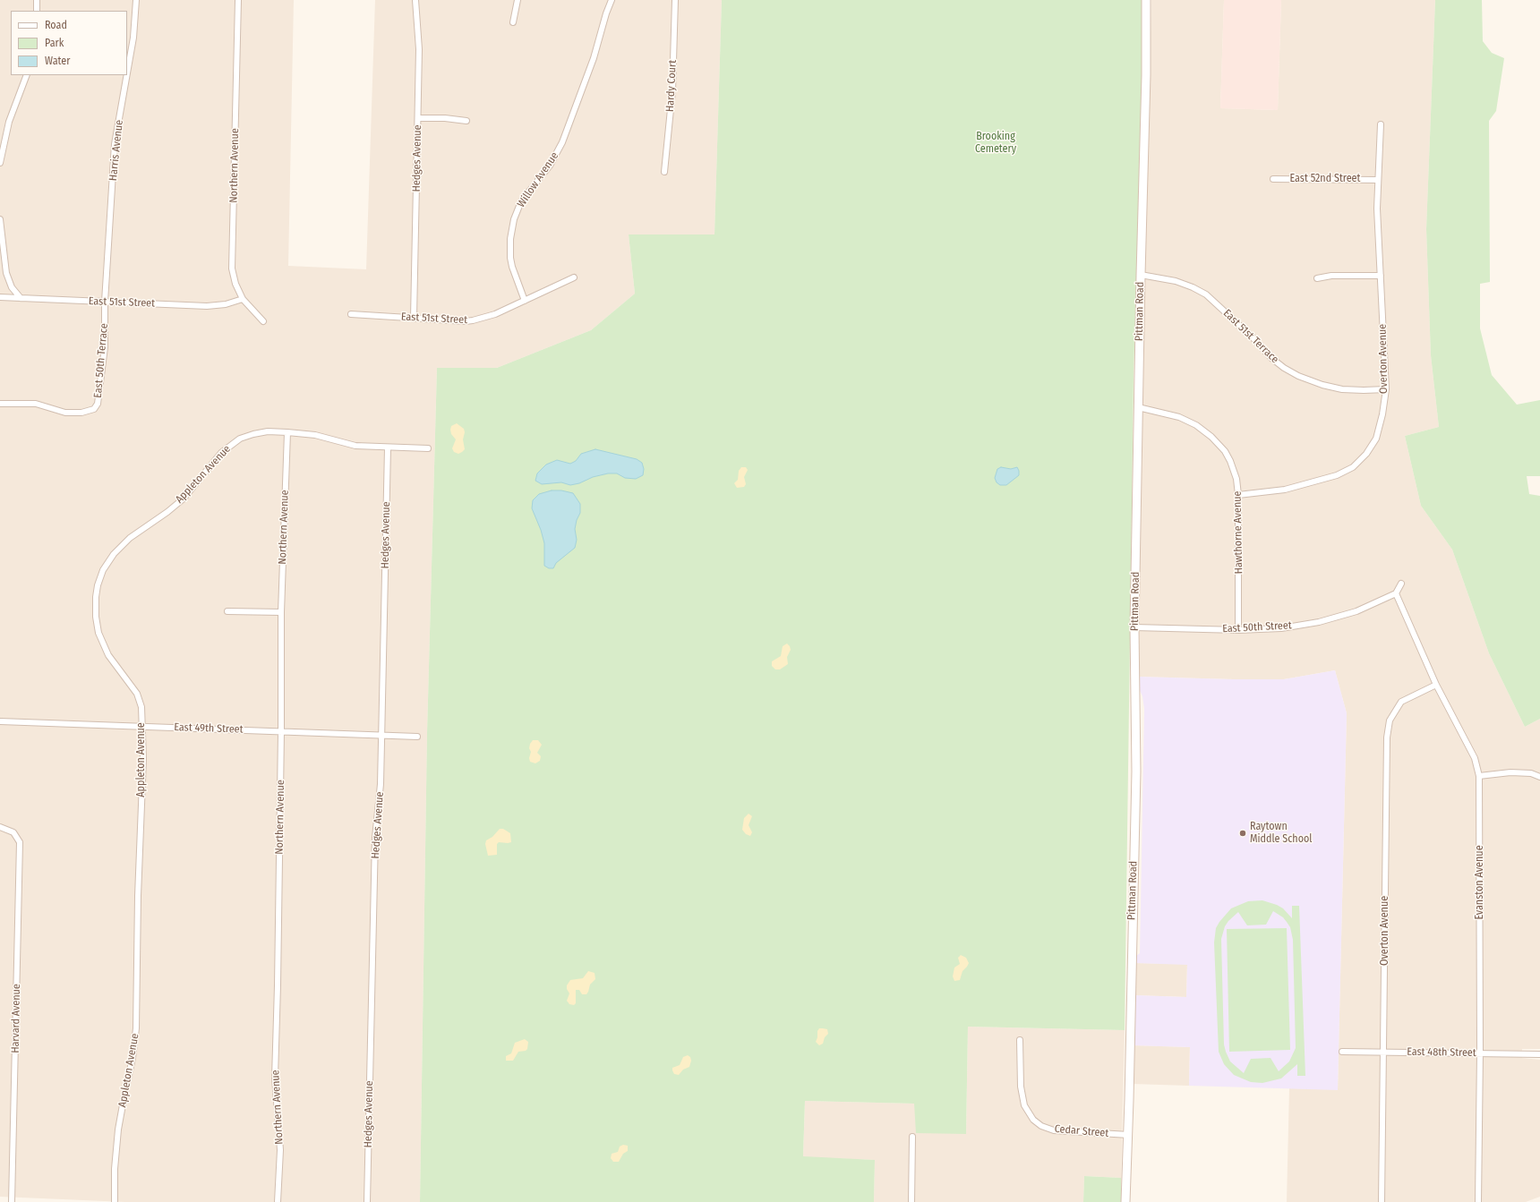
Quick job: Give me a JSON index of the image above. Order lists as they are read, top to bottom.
{
  "streets": {
    "street": [
      "Hardy Court",
      "Harris Avenue",
      "Hedges Avenue",
      "Northern Avenue",
      "East 52nd Street",
      "Willow Avenue",
      "East 51st Street",
      "Pittman Road",
      "East 51st Terrace",
      "Overton Avenue",
      "East 50th Terrace",
      "Appleton Avenue",
      "Hawthorne Avenue",
      "East 50th Street",
      "East 49th Street",
      "Evanston Avenue",
      "Harvard Avenue",
      "East 48th Street",
      "Cedar Street"
    ]
  },
  "crossings": [
    ["Harris Avenue", "East 51st Street"],
    ["Harris Avenue", "East 50th Terrace"],
    ["Hedges Avenue", "East 51st Street"],
    ["Hedges Avenue", "East 49th Street"],
    ["Northern Avenue", "East 51st Street"],
    ["Northern Avenue", "Appleton Avenue"],
    ["Northern Avenue", "East 49th Street"],
    ["East 52nd Street", "Overton Avenue"],
    ["Willow Avenue", "East 51st Street"],
    ["East 51st Street", "East 50th Terrace"],
    ["Pittman Road", "East 51st Terrace"],
    ["Pittman Road", "Hawthorne Avenue"],
    ["Pittman Road", "East 50th Street"],
    ["Pittman Road", "Cedar Street"],
    ["East 51st Terrace", "Overton Avenue"],
    ["Overton Avenue", "Hawthorne Avenue"],
    ["Overton Avenue", "Evanston Avenue"],
    ["Overton Avenue", "East 48th Street"],
    ["Appleton Avenue", "East 49th Street"],
    ["Hawthorne Avenue", "East 50th Street"],
    ["East 50th Street", "Evanston Avenue"],
    ["Evanston Avenue", "East 48th Street"]
  ],
  "parks": ["Brooking Cemetery"],
  "places": ["Raytown Middle School"],
  "legend": ["Road", "Park", "Water"]
}
